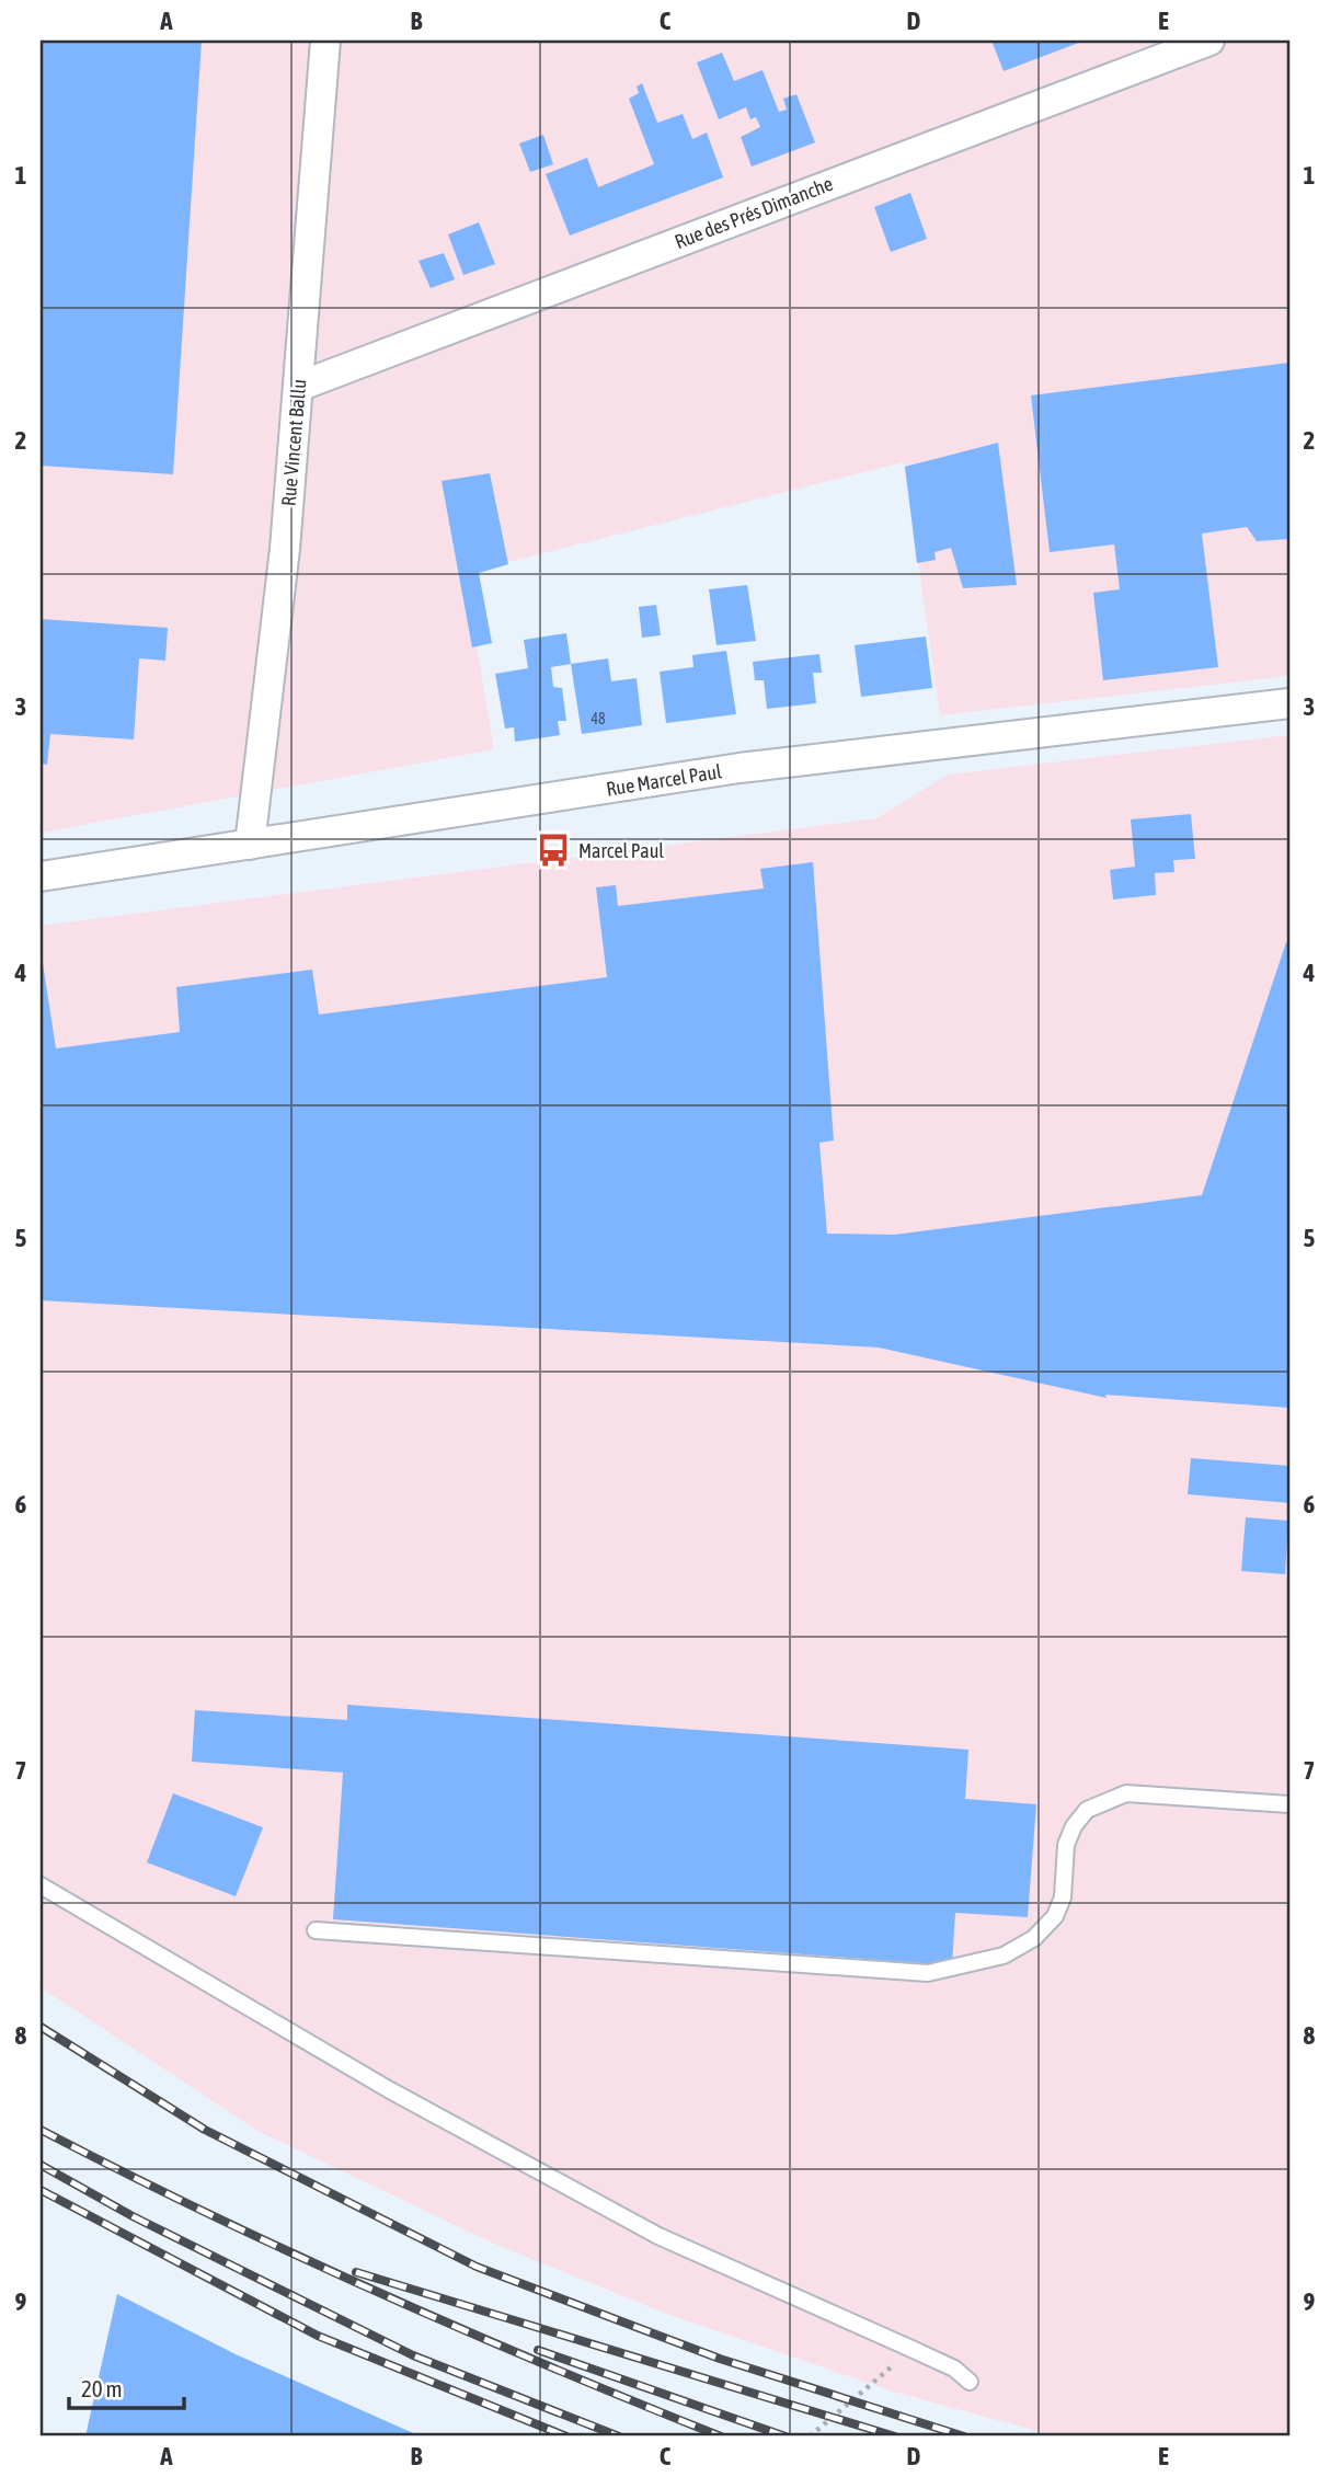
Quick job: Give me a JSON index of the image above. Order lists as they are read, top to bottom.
{
  "streets": {
    "street": ["Rue des Prés Dimanche", "Rue Vincent Ballu", "Rue Marcel Paul"]
  },
  "crossings": [
    ["Rue des Prés Dimanche", "Rue Vincent Ballu"],
    ["Rue Vincent Ballu", "Rue Marcel Paul"]
  ],
  "places": {
    "bus stop": ["Marcel Paul"]
  },
  "house_numbers": ["48"],
  "scale_bar": "20 m",
  "grid": {
    "columns": [
      "A",
      "B",
      "C",
      "D",
      "E"
    ],
    "rows": [
      "1",
      "2",
      "3",
      "4",
      "5",
      "6",
      "7",
      "8",
      "9"
    ]
  }
}
